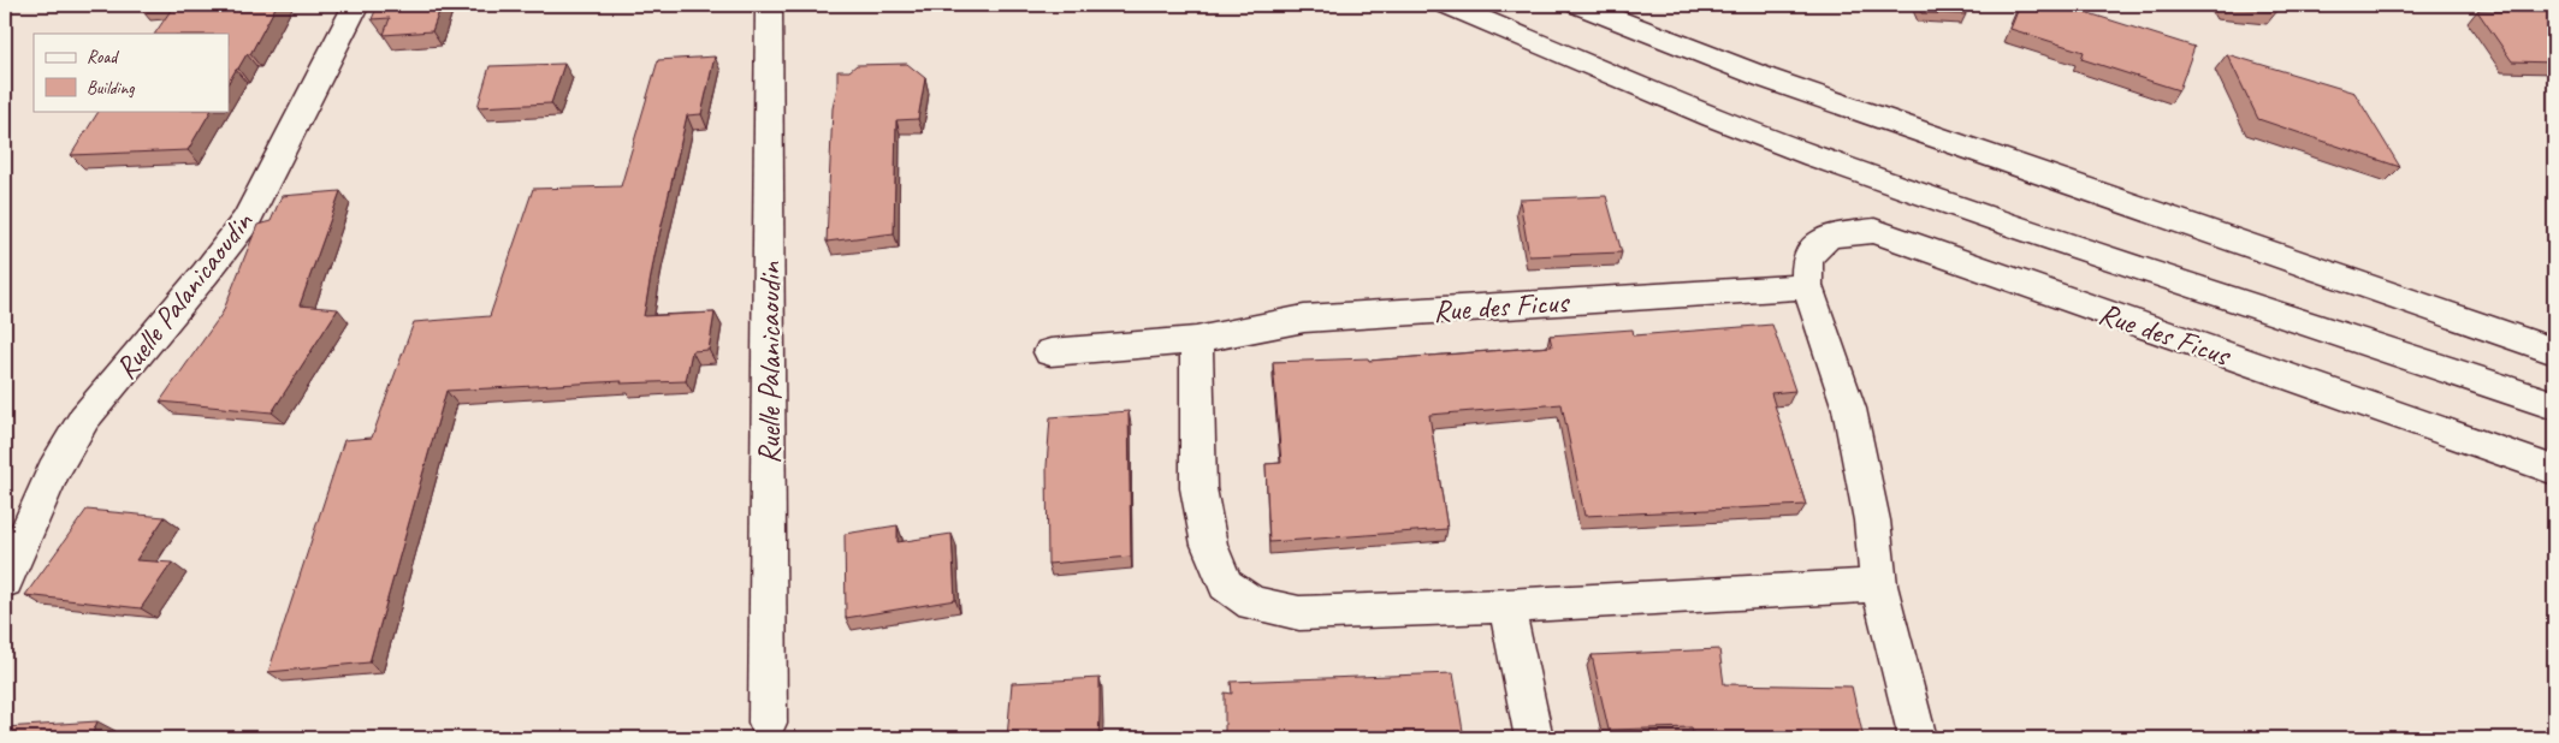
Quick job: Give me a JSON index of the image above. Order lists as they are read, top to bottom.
{
  "streets": {
    "main road": ["Ruelle Palanicaoudin", "Rue des Ficus"]
  },
  "legend": ["Road", "Building"]
}
